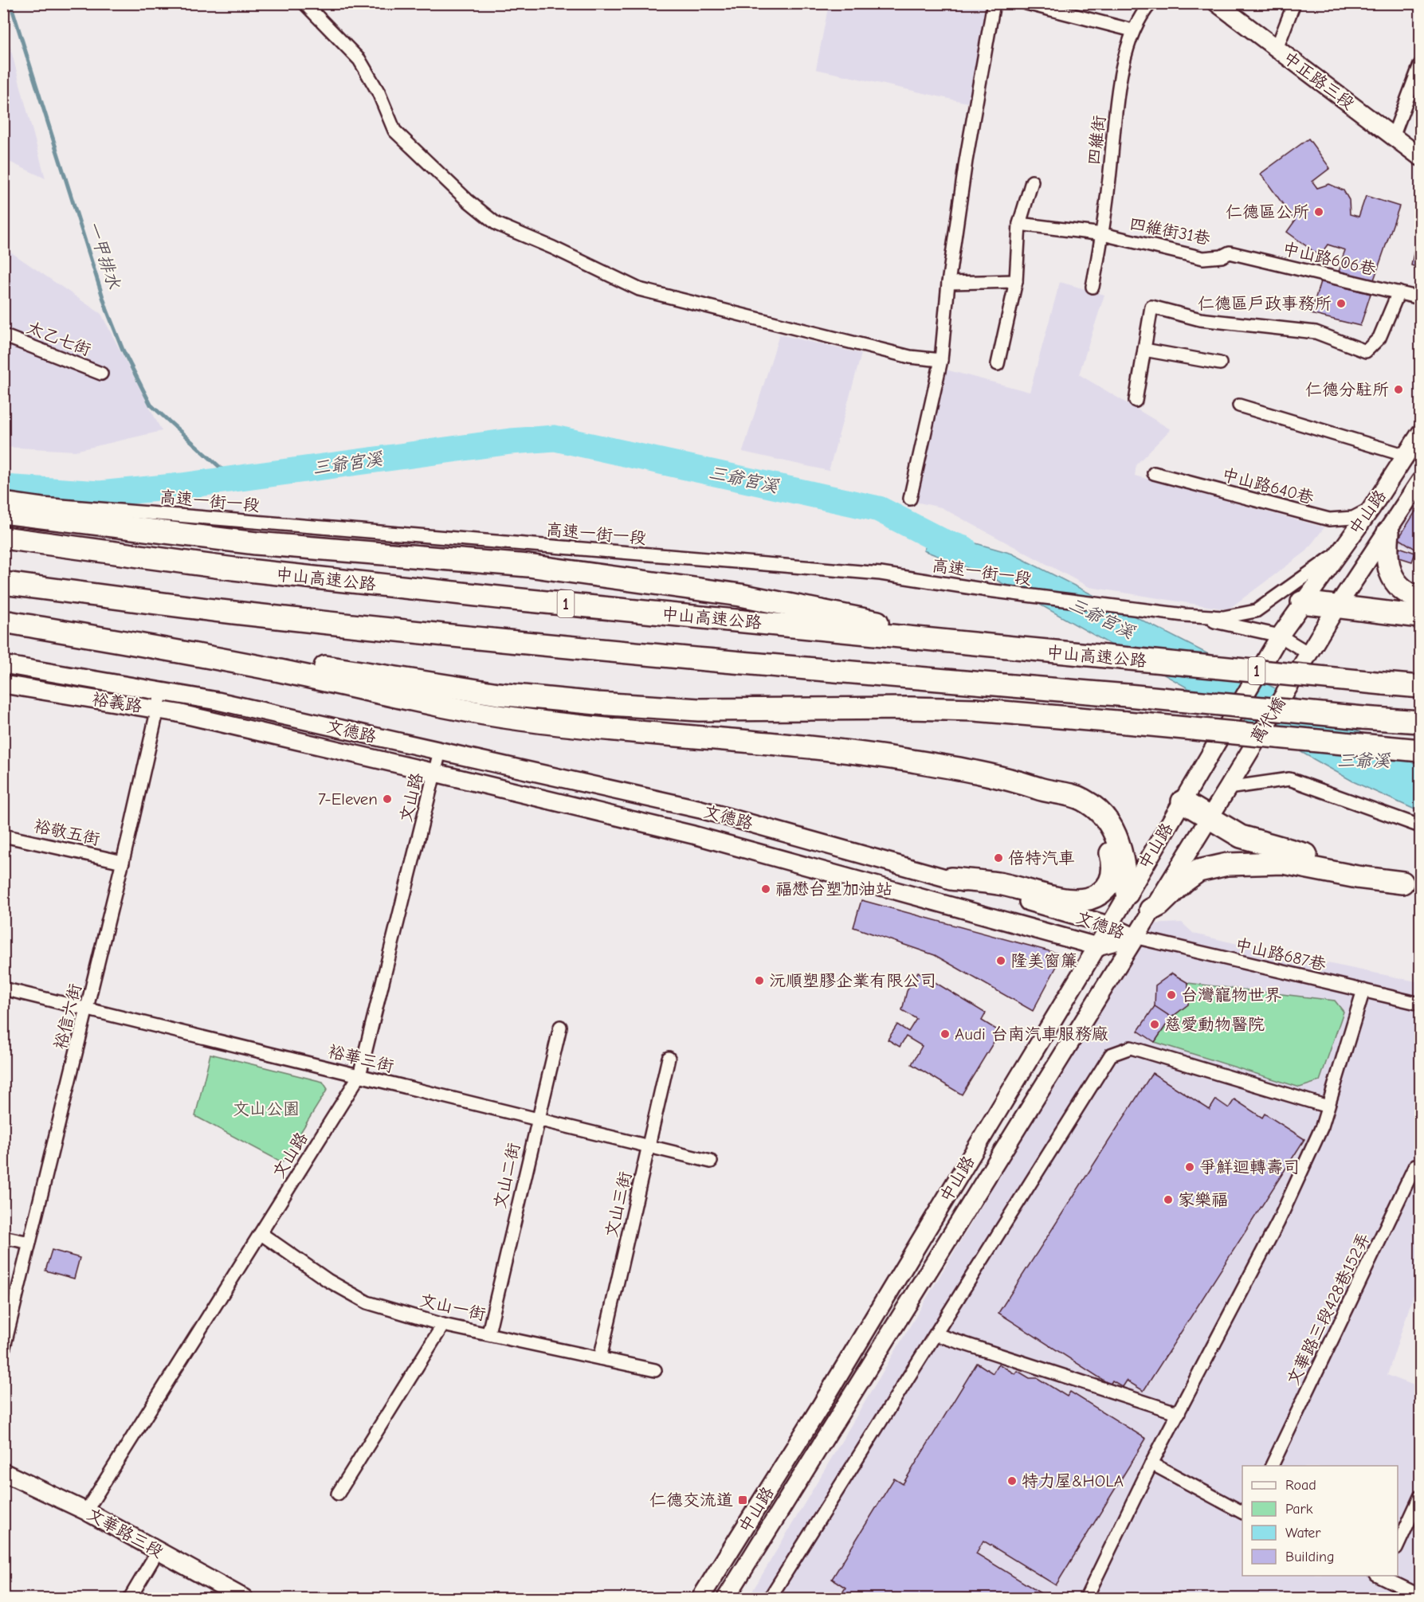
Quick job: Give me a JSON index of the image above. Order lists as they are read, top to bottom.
{
  "streets": {
    "highway": ["中山高速公路", "1"],
    "main road": [
      "中正路三段",
      "中山路",
      "裕義路",
      "萬代橋",
      "文德路",
      "文華路三段"
    ],
    "street": [
      "四維街",
      "四維街31巷",
      "中山路606巷",
      "太乙七街",
      "中山路640巷",
      "高速一街一段",
      "文山路",
      "裕敬五街",
      "中山路687巷",
      "裕信六街",
      "裕華三街",
      "文山二街",
      "文山三街",
      "文山一街",
      "文華路三段428巷152弄"
    ]
  },
  "crossings": [
    ["四維街", "四維街31巷"],
    ["四維街31巷", "中山路606巷"],
    ["中山路640巷", "中山路"],
    ["高速一街一段", "中山路"],
    ["高速一街一段", "萬代橋"],
    ["中山路", "萬代橋"],
    ["中山路", "文德路"],
    ["中山路", "中山路687巷"],
    ["裕義路", "文德路"],
    ["裕義路", "裕信六街"],
    ["文德路", "文山路"],
    ["文德路", "中山路687巷"],
    ["文山路", "裕華三街"],
    ["文山路", "文山一街"],
    ["文山路", "文華路三段"],
    ["裕敬五街", "裕信六街"],
    ["裕信六街", "裕華三街"],
    ["裕華三街", "文山二街"],
    ["裕華三街", "文山三街"],
    ["文山二街", "文山一街"],
    ["文山三街", "文山一街"]
  ],
  "water": ["一甲排水", "三爺宮溪", "三爺溪"],
  "parks": ["文山公園"],
  "places": {
    "other": [
      "仁德區公所",
      "仁德區戶政事務所",
      "仁德分駐所",
      "7-Eleven",
      "倍特汽車",
      "福懋台塑加油站",
      "隆美窗簾",
      "沅順塑膠企業有限公司",
      "台灣寵物世界",
      "慈愛動物醫院",
      "Audi 台南汽車服務廠",
      "爭鮮迴轉壽司",
      "家樂福",
      "特力屋&HOLA"
    ],
    "transit": ["仁德交流道"]
  },
  "legend": [
    "Road",
    "Park",
    "Water",
    "Building"
  ]
}
